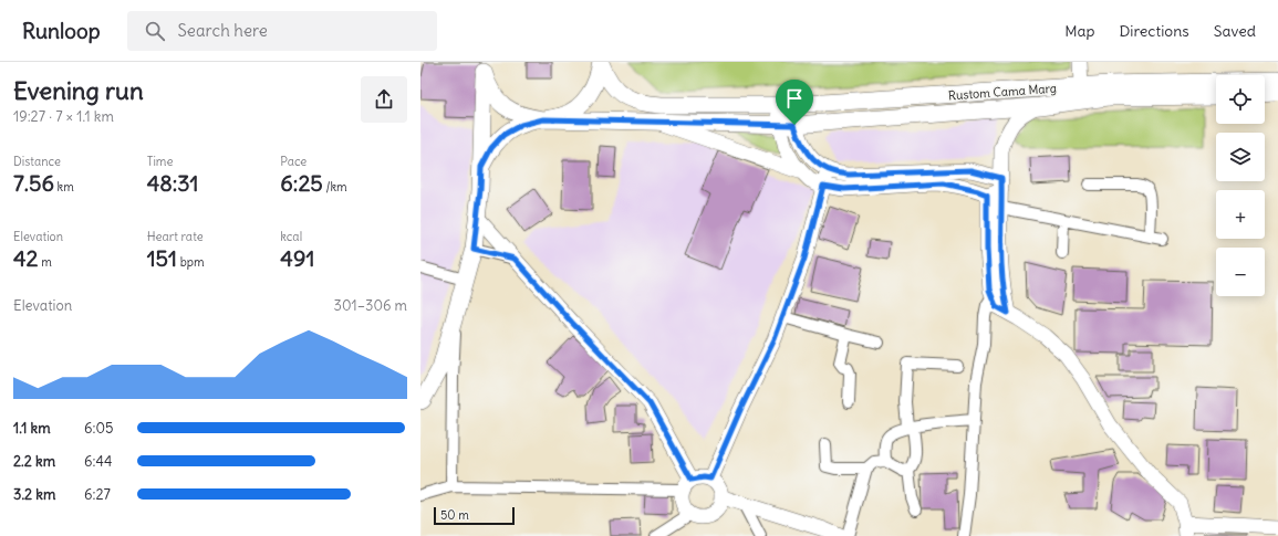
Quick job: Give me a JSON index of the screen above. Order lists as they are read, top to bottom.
{
  "streets": {
    "main road": ["Rustom Cama Marg"]
  },
  "scale_bar": "50 m",
  "page": {
    "header": "Runloop",
    "search": "Search here",
    "nav": ["Map", "Directions", "Saved"],
    "heading": ["Evening run", "19:27 · 7 × 1.1 km"],
    "map_buttons": ["+", "−"],
    "stats": [
      ["Distance", "7.56 km"],
      ["Time", "48:31"],
      ["Pace", "6:25 /km"],
      ["Elevation", "42 m"],
      ["Heart rate", "151 bpm"],
      ["kcal", "491"]
    ],
    "chart": ["Elevation", "301–306 m"],
    "list": [
      {
        "name": "1.1 km",
        "note": "6:05"
      },
      {
        "name": "2.2 km",
        "note": "6:44"
      },
      {
        "name": "3.2 km",
        "note": "6:27"
      }
    ],
    "scale": "50 m"
  }
}
